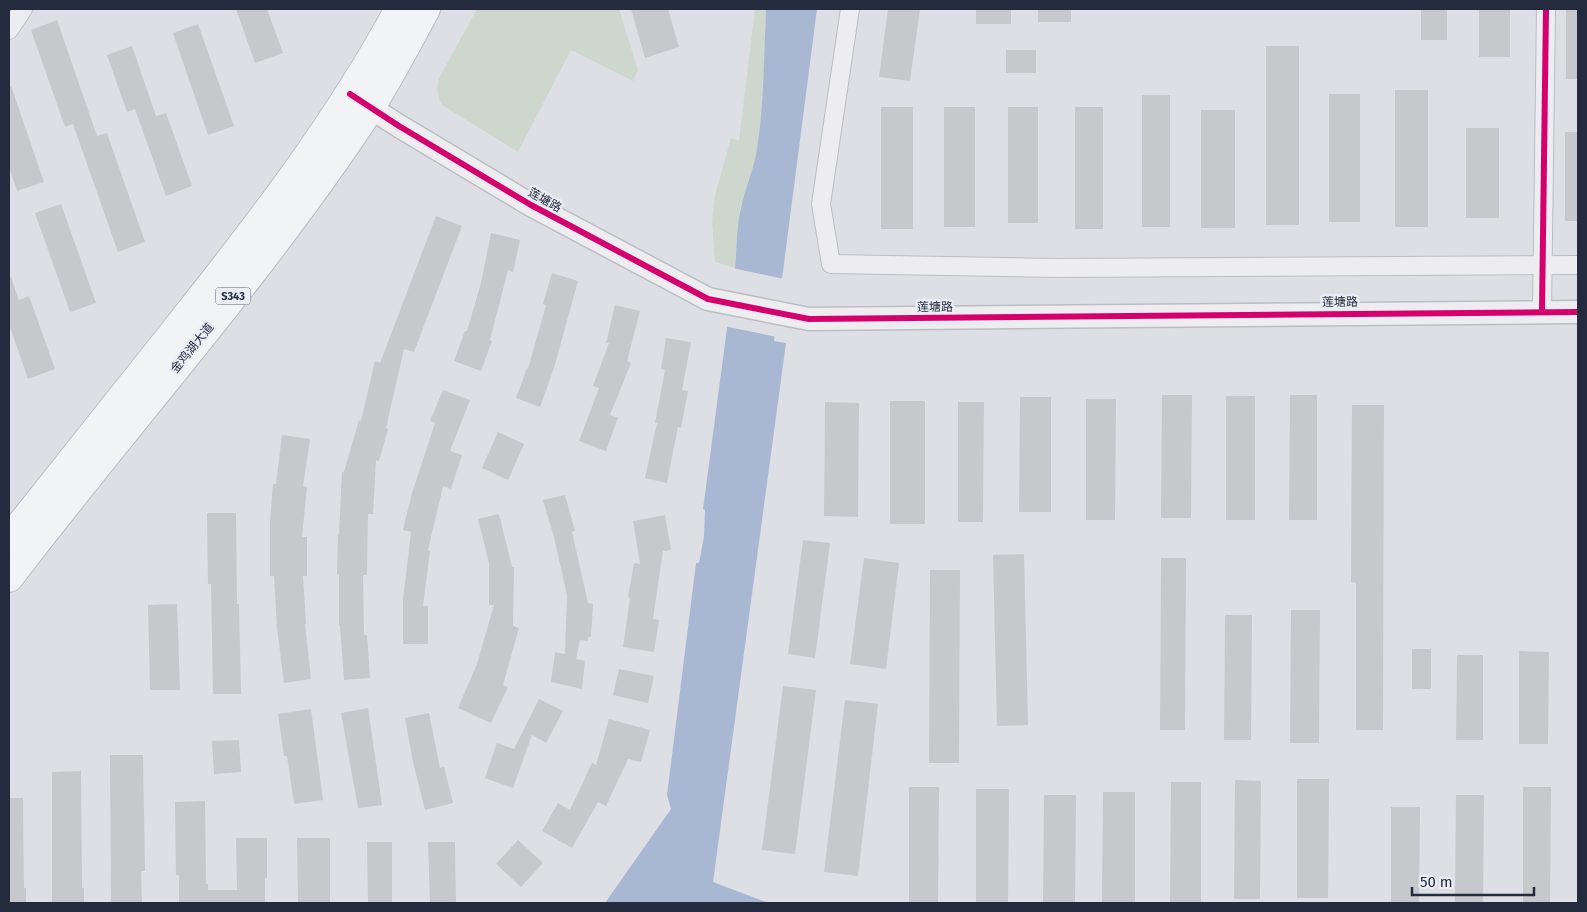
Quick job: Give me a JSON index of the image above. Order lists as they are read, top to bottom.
{
  "streets": {
    "main road": ["S343", "金鸡湖大道"],
    "street": ["莲塘路"]
  },
  "crossings": [
    ["莲塘路", "金鸡湖大道"]
  ],
  "scale_bar": "50 m"
}
